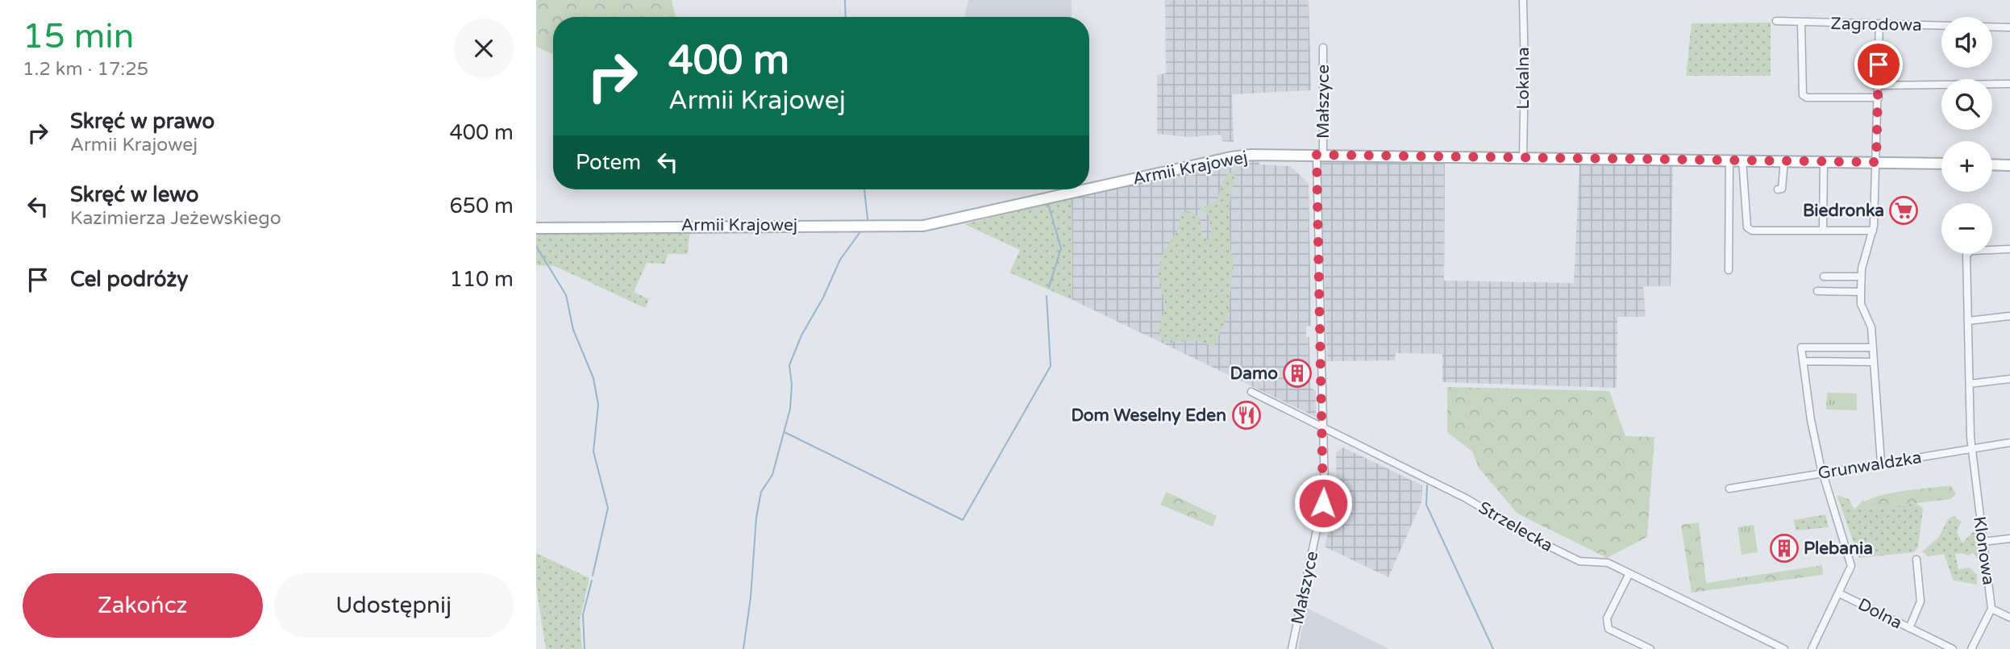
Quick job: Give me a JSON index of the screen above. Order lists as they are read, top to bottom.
{
  "streets": {
    "street": [
      "Zagrodowa",
      "Lokalna",
      "Małszyce",
      "Armii Krajowej",
      "Grunwaldzka",
      "Strzelecka",
      "Klonowa",
      "Dolna"
    ]
  },
  "crossings": [
    ["Lokalna", "Armii Krajowej"],
    ["Małszyce", "Armii Krajowej"],
    ["Małszyce", "Strzelecka"],
    ["Grunwaldzka", "Klonowa"]
  ],
  "places": {
    "supermarket": ["Biedronka"],
    "building": ["Damo", "Plebania"],
    "restaurant": ["Dom Weselny Eden"]
  },
  "page": {
    "heading": ["15 min", "1.2 km · 17:25"],
    "map_buttons": ["+", "−"],
    "turn": ["400 m", "Armii Krajowej"],
    "list": [
      {
        "name": "Skręć w prawo",
        "note": "Armii Krajowej",
        "value": "400 m"
      },
      {
        "name": "Skręć w lewo",
        "note": "Kazimierza Jeżewskiego",
        "value": "650 m"
      },
      {
        "name": "Cel podróży",
        "value": "110 m"
      }
    ],
    "then": "Potem",
    "buttons": ["Zakończ", "Udostępnij"]
  }
}
